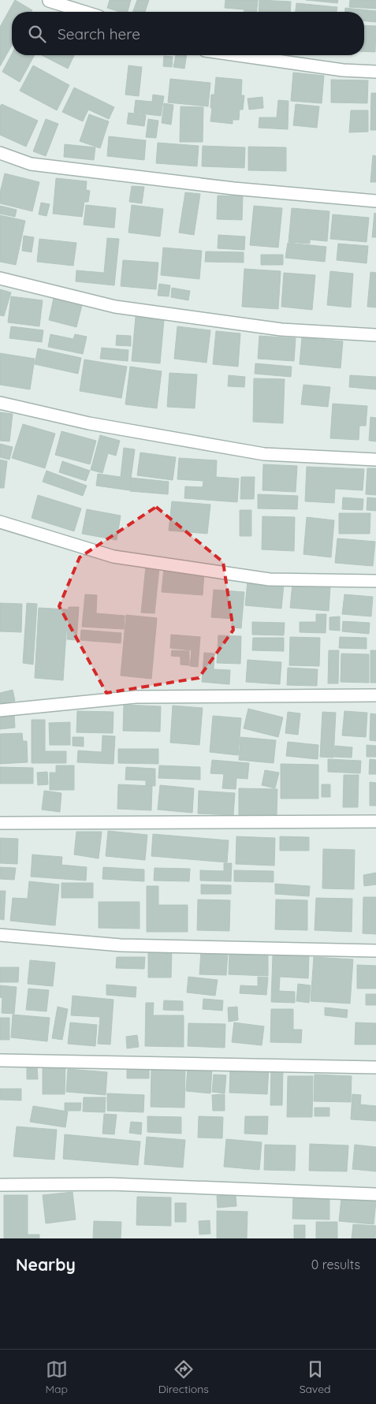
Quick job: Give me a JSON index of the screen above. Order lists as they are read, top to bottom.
{
  "page": {
    "search": "Search here",
    "heading": ["Nearby", "0 results"],
    "nav": ["Map", "Directions", "Saved"]
  }
}
